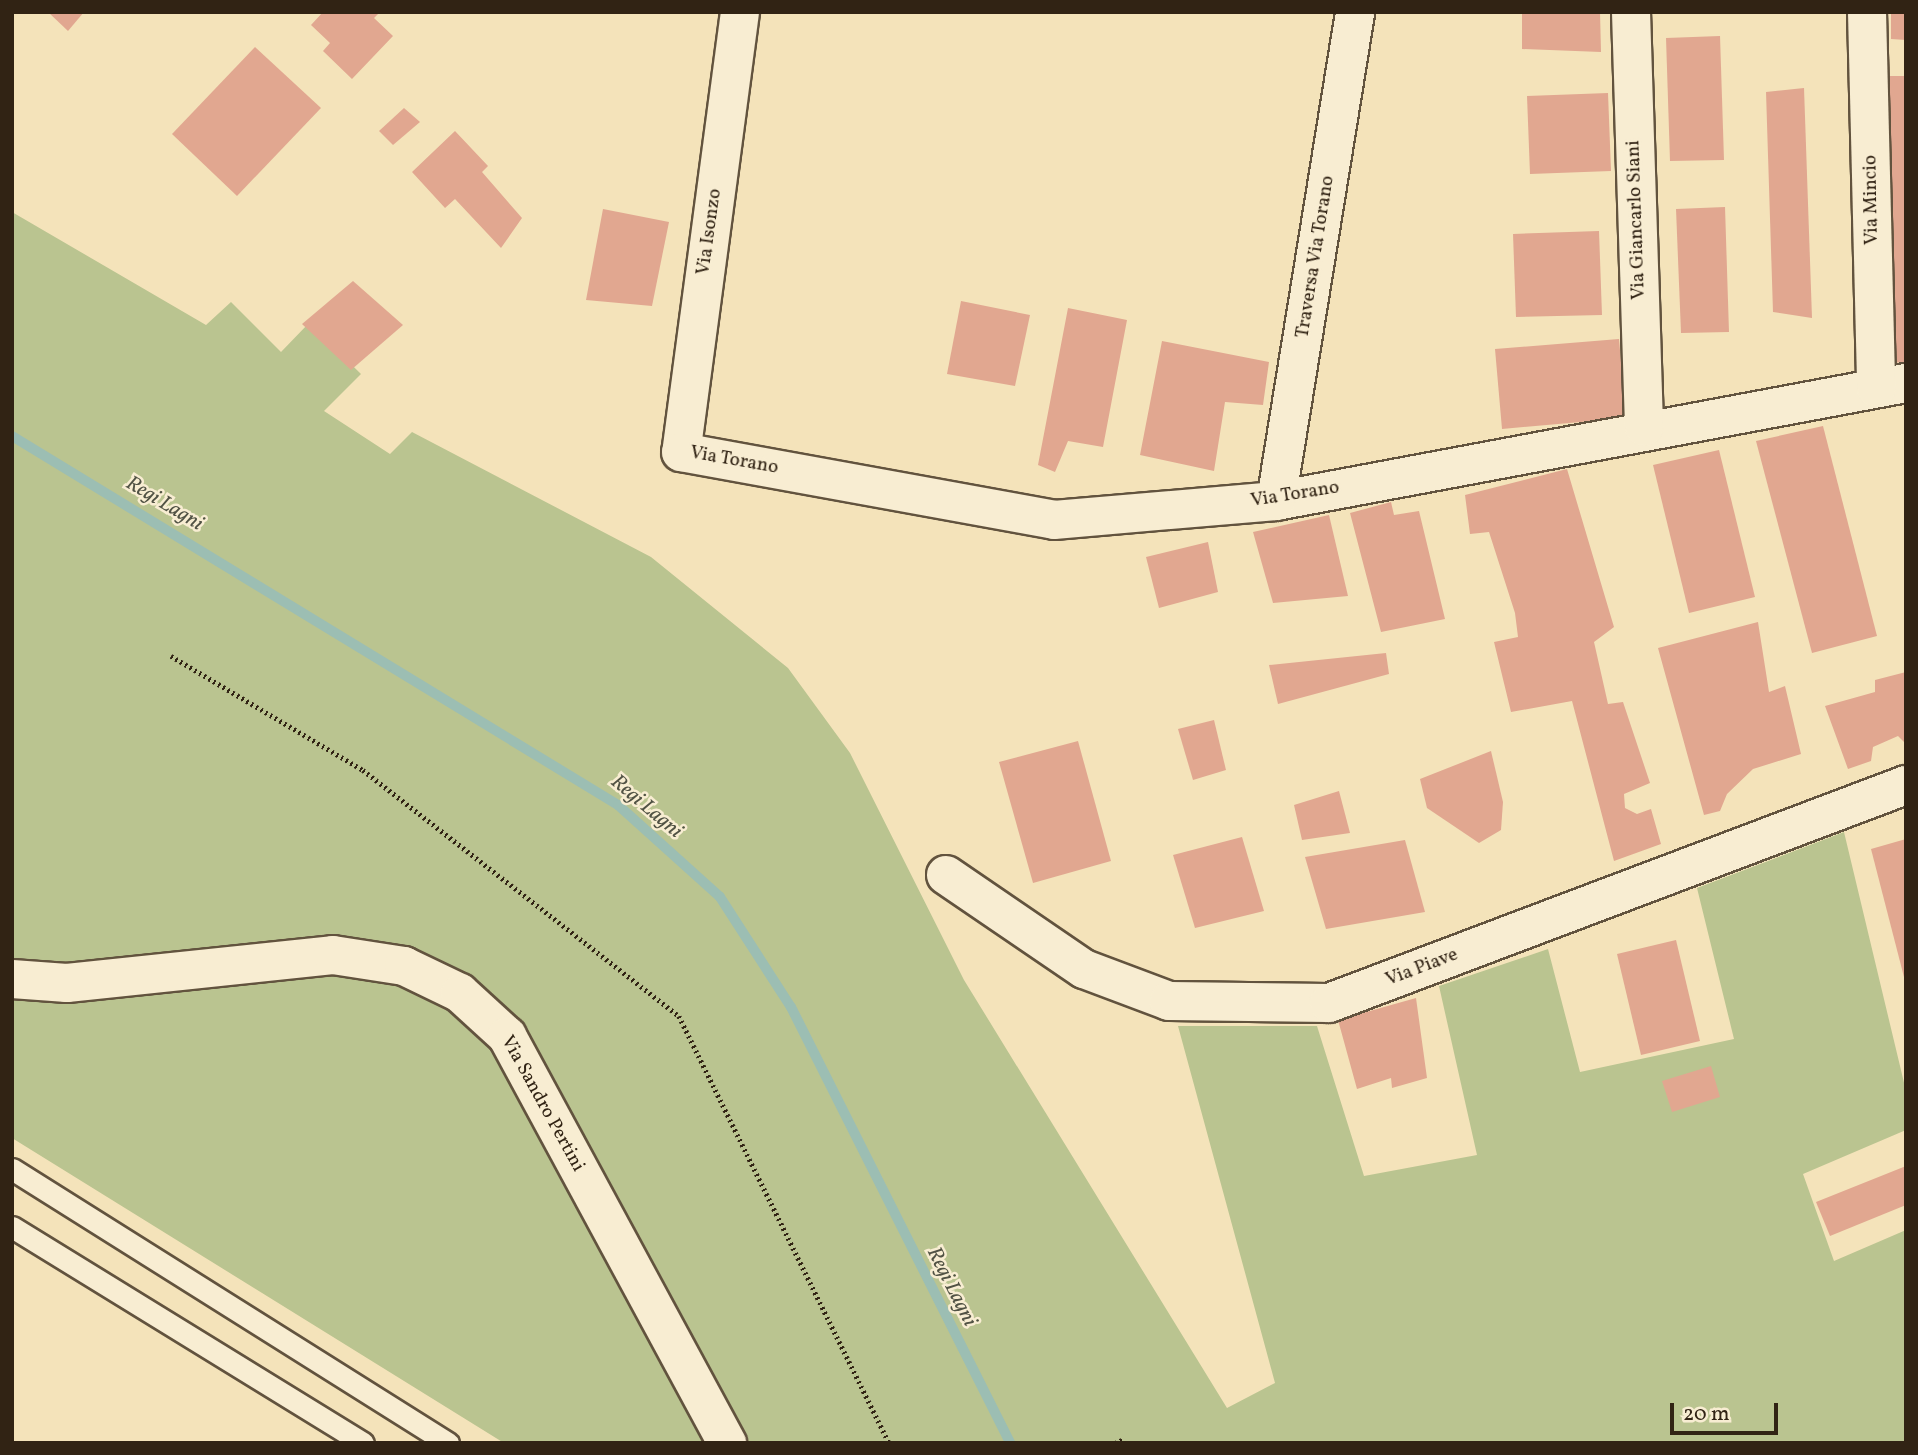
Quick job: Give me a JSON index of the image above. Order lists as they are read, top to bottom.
{
  "streets": {
    "street": [
      "Via Mincio",
      "Via Giancarlo Siani",
      "Via Isonzo",
      "Traversa Via Torano",
      "Via Torano",
      "Via Piave",
      "Via Sandro Pertini"
    ]
  },
  "crossings": [
    ["Via Mincio", "Via Torano"],
    ["Via Giancarlo Siani", "Via Torano"],
    ["Via Isonzo", "Via Torano"],
    ["Traversa Via Torano", "Via Torano"]
  ],
  "water": ["Regi Lagni"],
  "scale_bar": "20 m"
}
